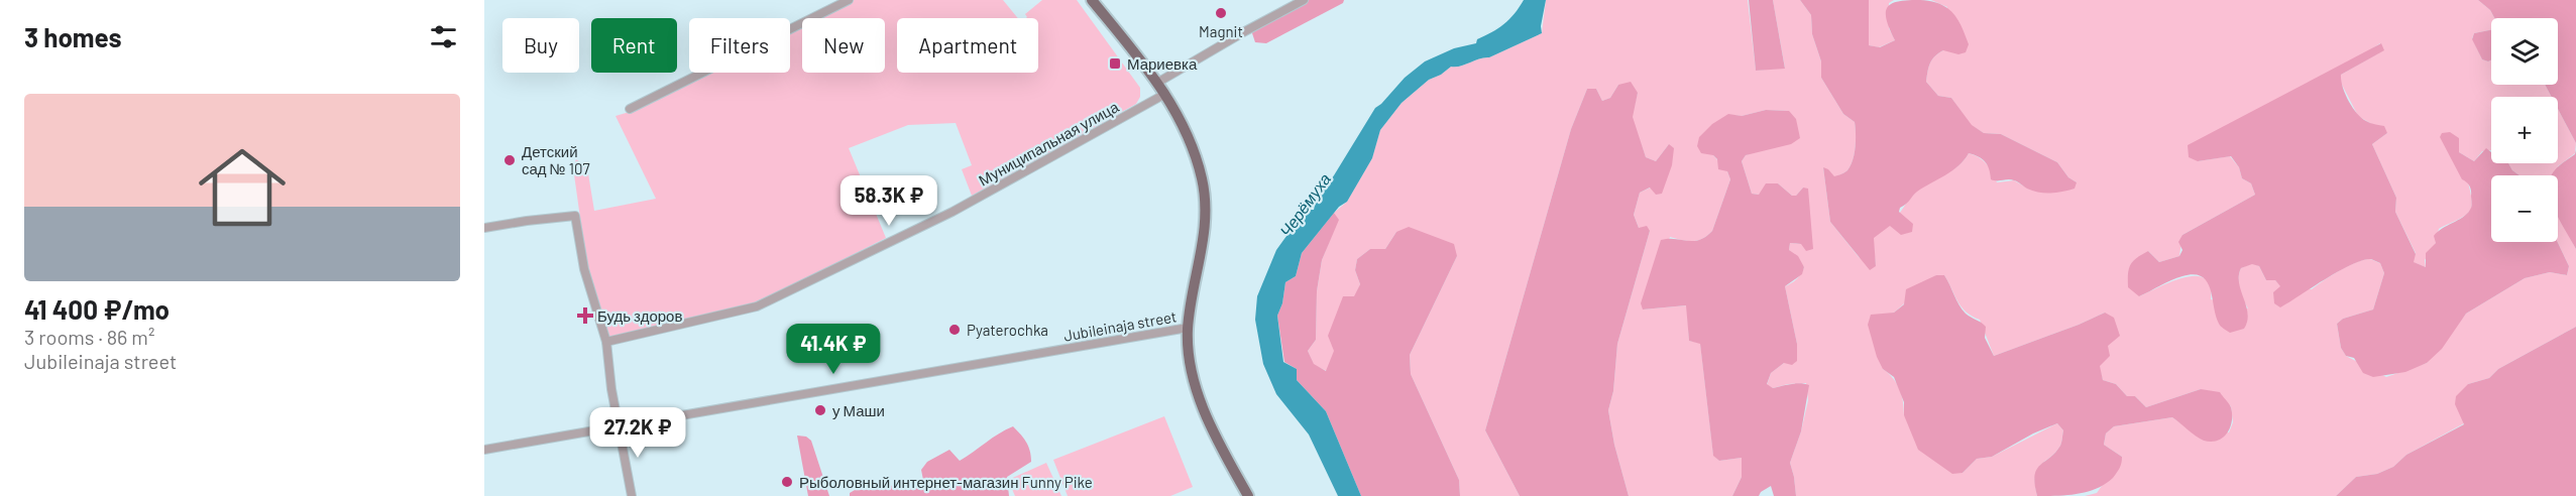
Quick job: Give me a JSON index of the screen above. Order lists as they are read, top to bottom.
{
  "streets": {
    "street": ["Муниципальная улица", "Jubileinaja street"]
  },
  "water": ["Черёмуха"],
  "places": {
    "other": [
      "Magnit",
      "Детский сад № 107",
      "Pyaterochka",
      "у Маши",
      "Рыболовный интернет-магазин Funny Pike"
    ],
    "transit": ["Мариевка"],
    "health": ["Будь здоров"]
  },
  "page": {
    "heading": "3 homes",
    "map_buttons": ["+", "−"],
    "chip": [
      "Buy",
      "Rent",
      "Filters",
      "New",
      "Apartment"
    ],
    "list": [
      {
        "name": "41 400 ₽/mo",
        "note": "3 rooms · 86 m² · Jubileinaja street"
      }
    ],
    "price": ["58.3K ₽", "41.4K ₽", "27.2K ₽"]
  }
}
